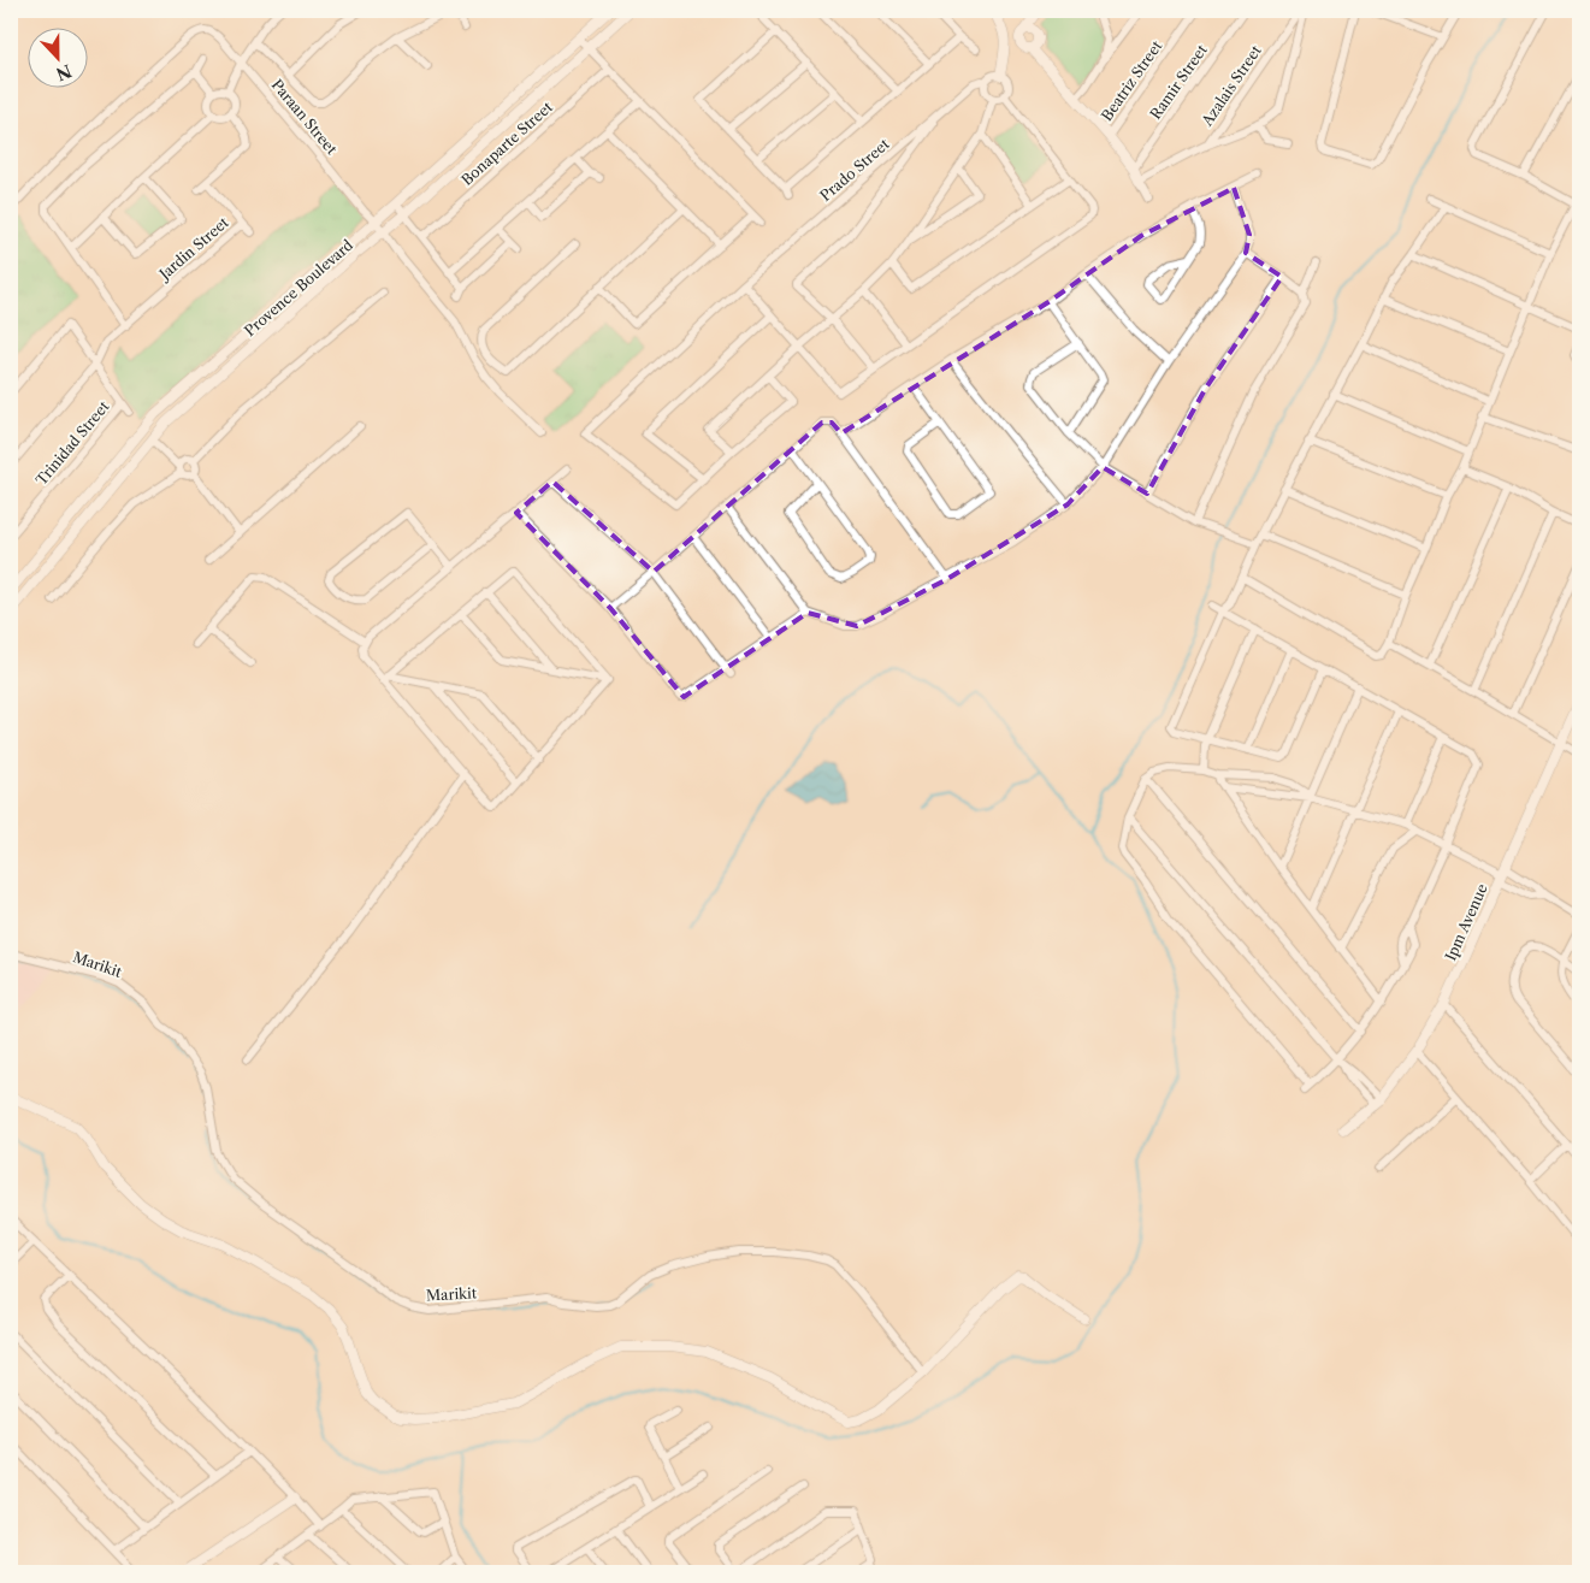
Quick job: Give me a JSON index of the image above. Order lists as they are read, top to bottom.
{
  "streets": {
    "street": [
      "Beatriz Street",
      "Ramir Street",
      "Azalais Street",
      "Paraan Street",
      "Bonaparte Street",
      "Prado Street",
      "Jardin Street",
      "Provence Boulevard",
      "Trinidad Street",
      "Ipm Avenue",
      "Marikit"
    ]
  },
  "crossings": [
    ["Paraan Street", "Provence Boulevard"],
    ["Jardin Street", "Trinidad Street"]
  ],
  "north": "bottom"
}
